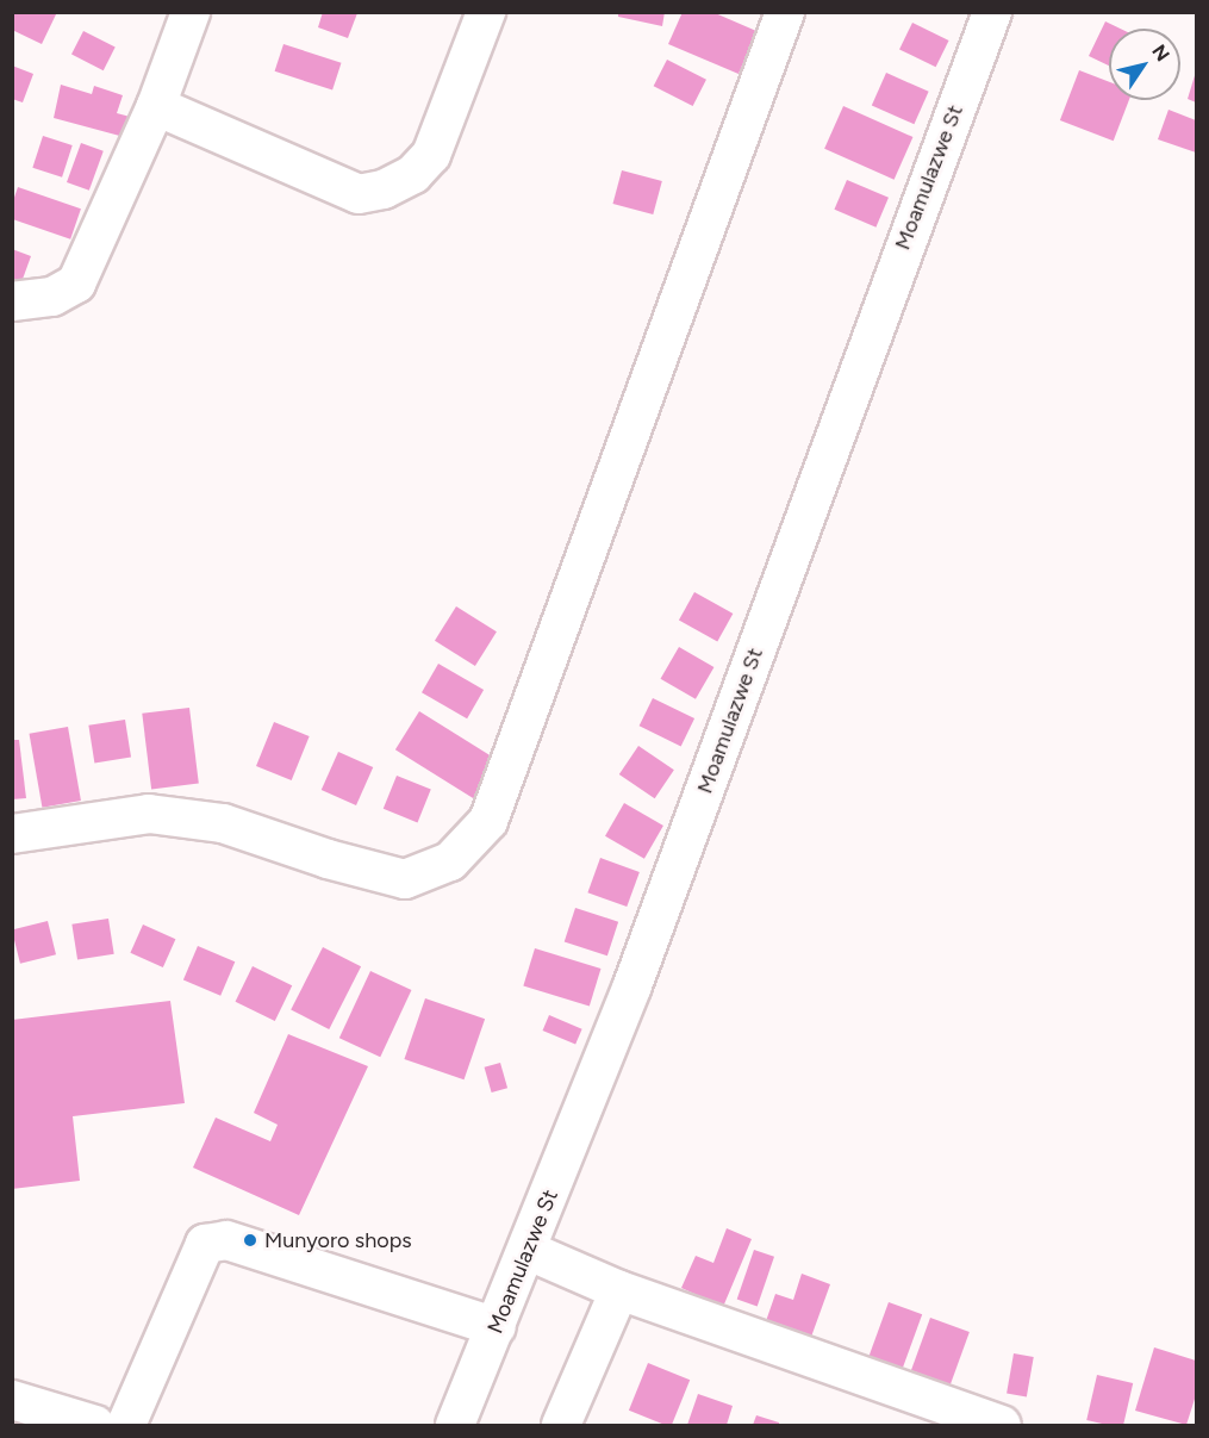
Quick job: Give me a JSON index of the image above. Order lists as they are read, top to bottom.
{
  "streets": {
    "street": ["Moamulazwe St"]
  },
  "places": ["Munyoro shops"],
  "north": "top right"
}
